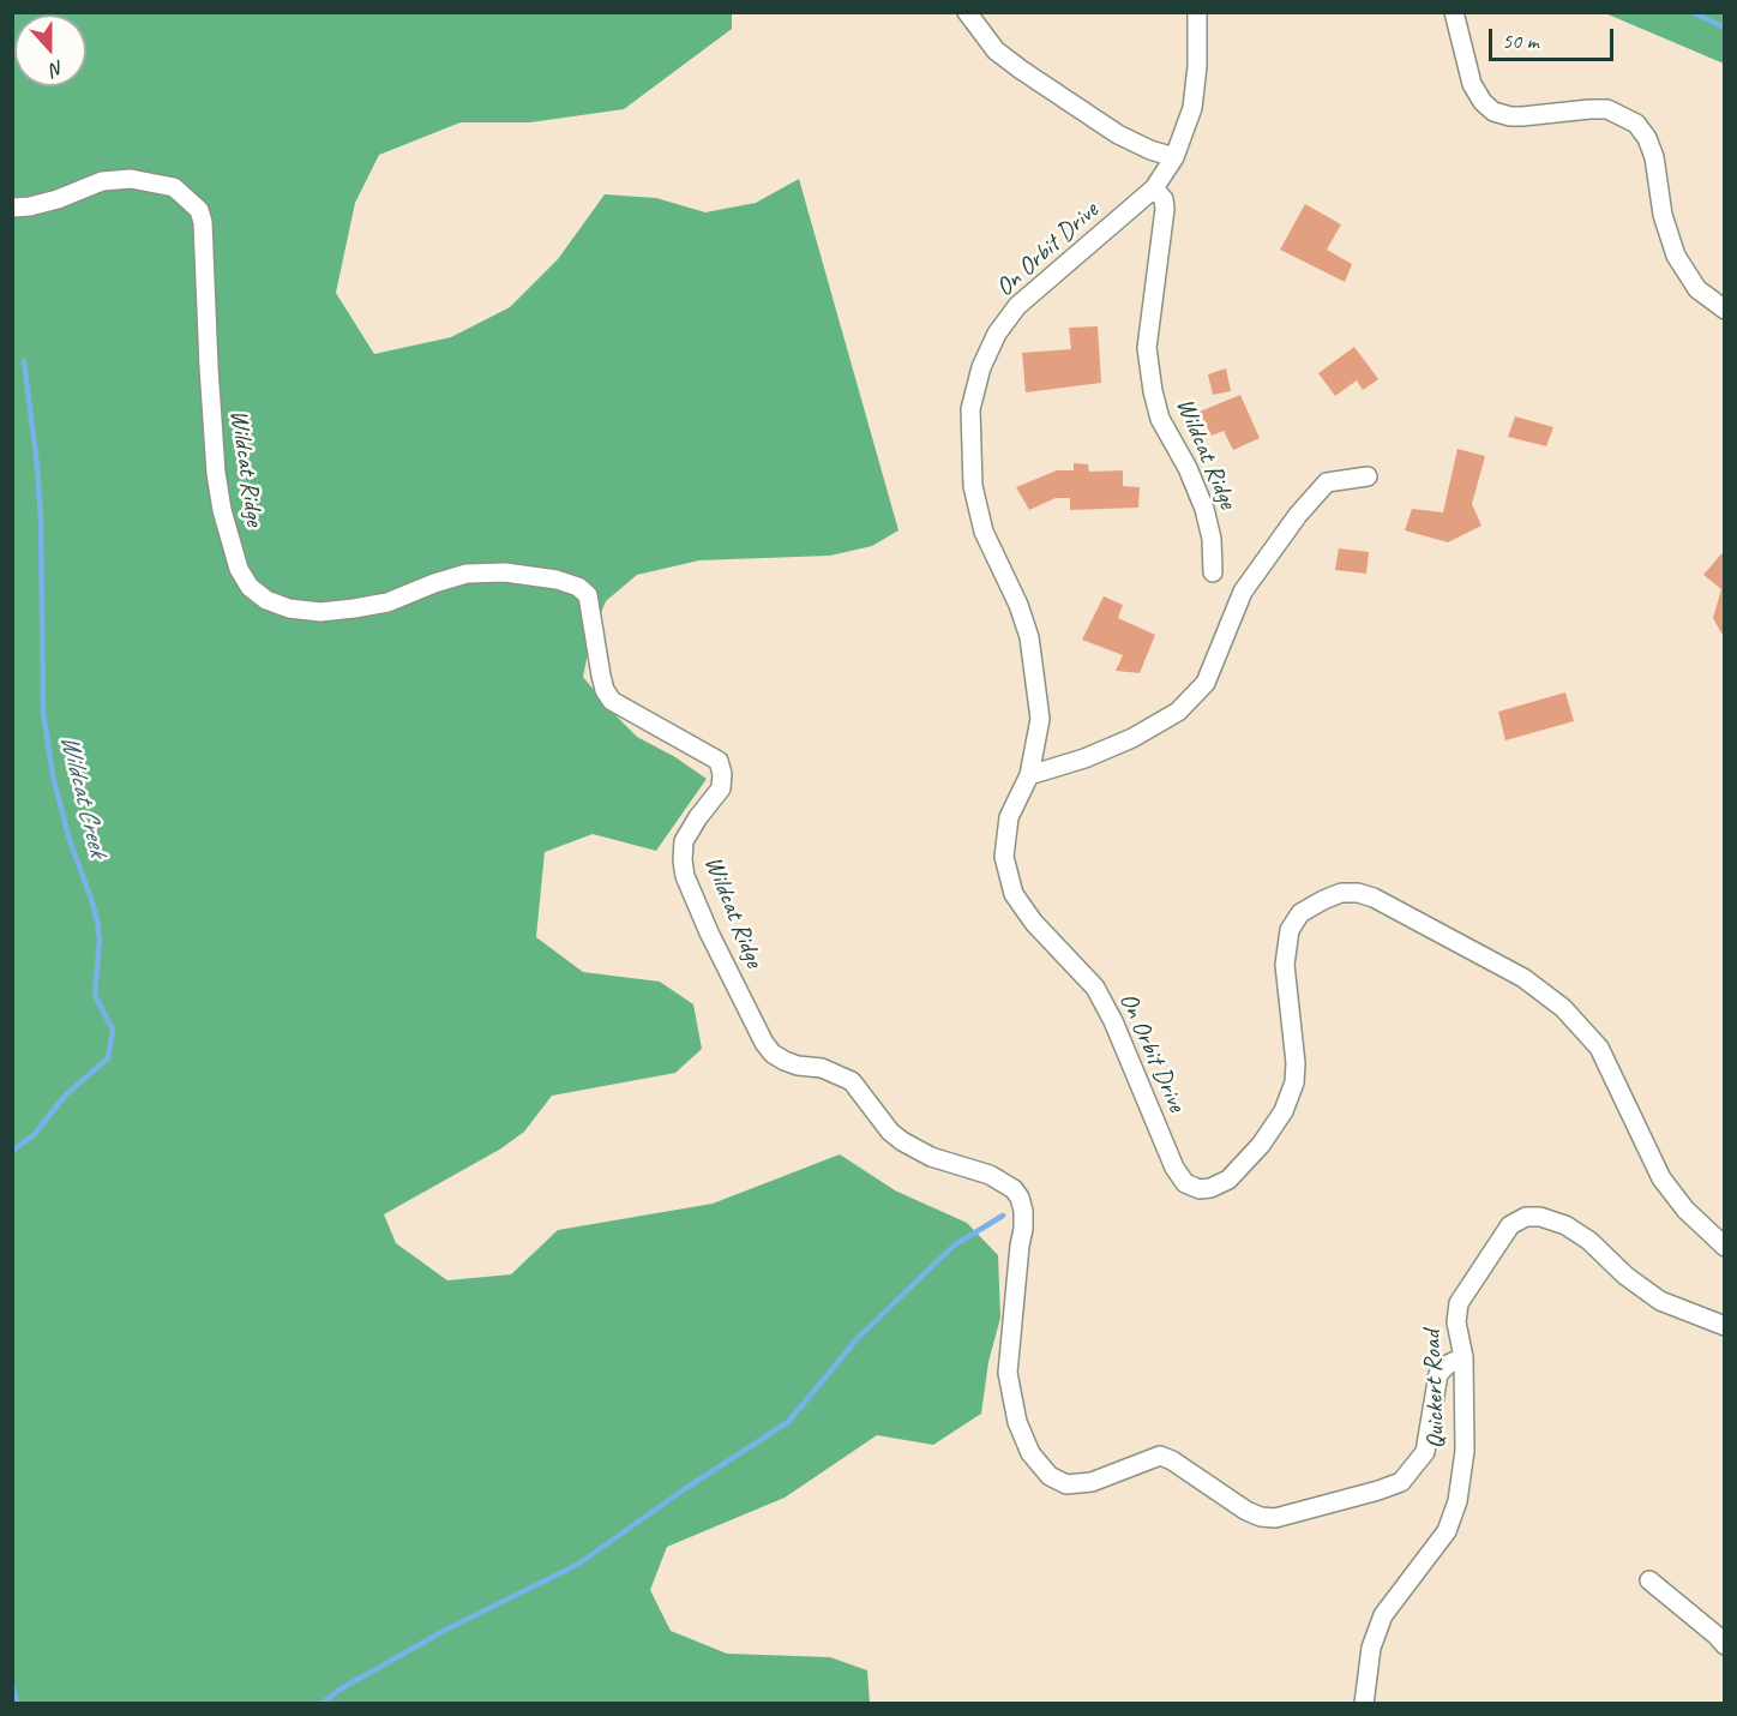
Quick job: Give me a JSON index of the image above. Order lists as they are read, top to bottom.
{
  "streets": {
    "street": ["On Orbit Drive", "Wildcat Ridge", "Quickert Road"]
  },
  "crossings": [
    ["On Orbit Drive", "Wildcat Ridge"],
    ["Wildcat Ridge", "Quickert Road"]
  ],
  "water": ["Wildcat Creek"],
  "scale_bar": "50 m",
  "north": "bottom"
}
